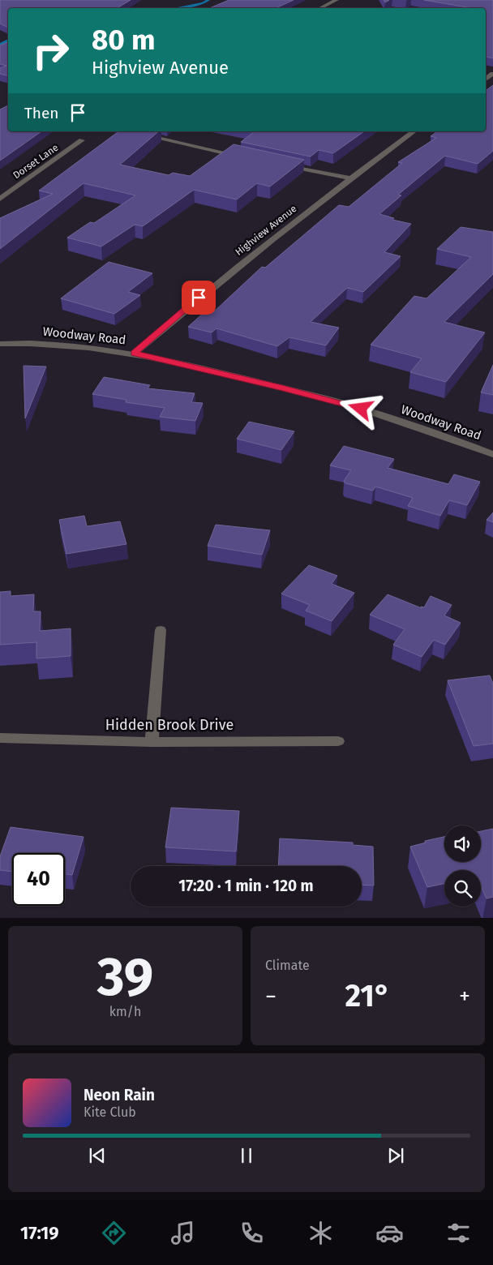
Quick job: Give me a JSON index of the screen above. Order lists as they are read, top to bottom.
{
  "streets": {
    "street": [
      "Dorset Lane",
      "Highview Avenue",
      "Woodway Road",
      "Hidden Brook Drive"
    ]
  },
  "crossings": [
    ["Highview Avenue", "Woodway Road"]
  ],
  "page": {
    "turn": ["80 m", "Highview Avenue"],
    "then": "Then",
    "limit": "40",
    "trip": "17:20 · 1 min · 120 m",
    "tile": [
      ["39", "km/h"],
      "Climate"
    ],
    "heat": ["−", "21°", "+"],
    "song": ["Neon Rain", "Kite Club"],
    "tabs": "17:19"
  }
}
